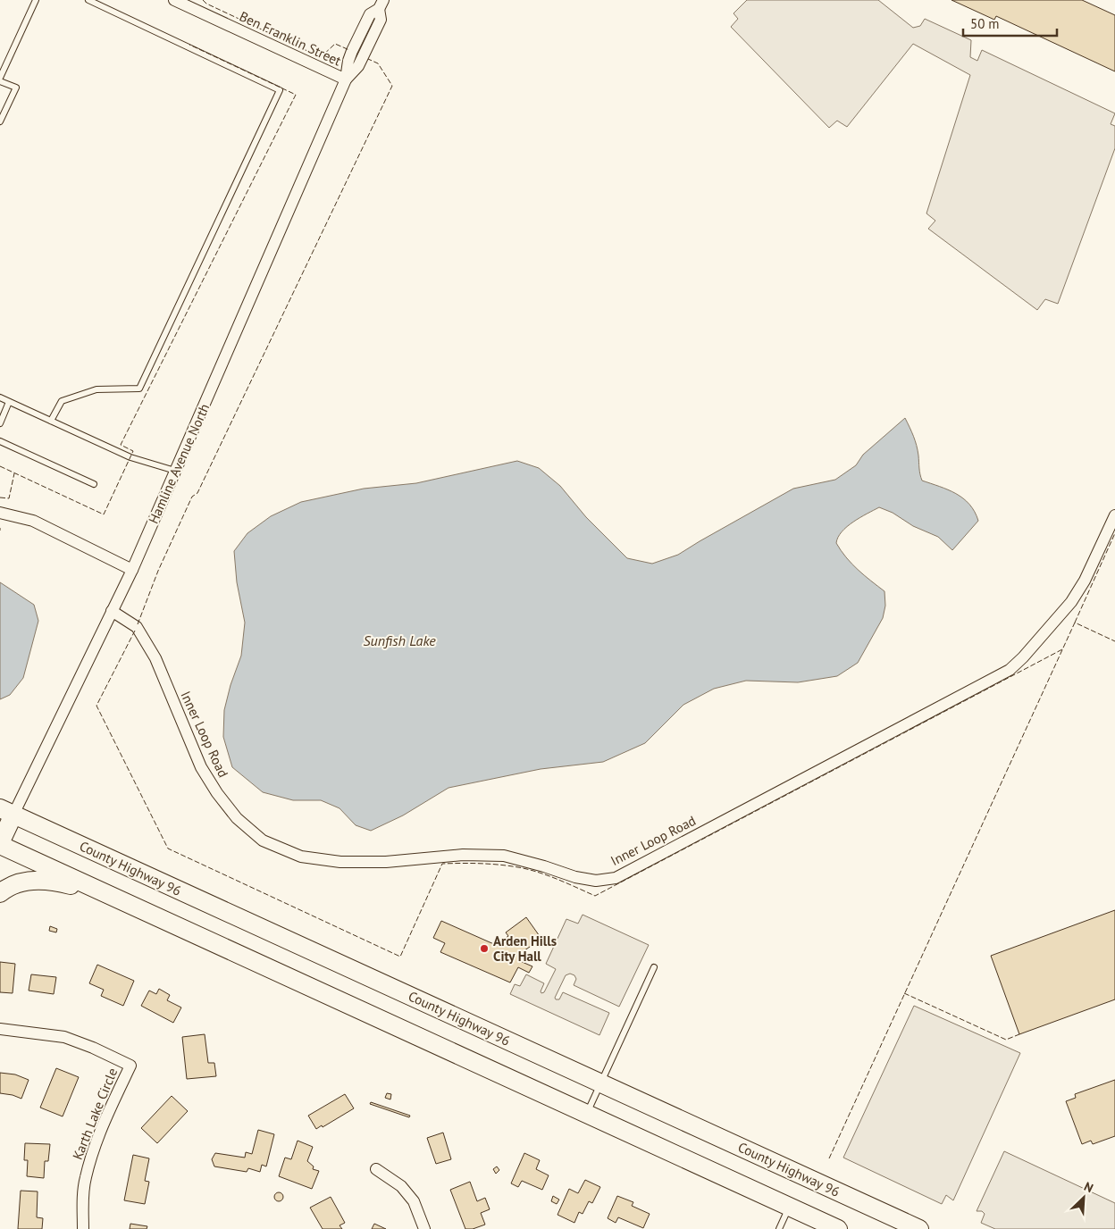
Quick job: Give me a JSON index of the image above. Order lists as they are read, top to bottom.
{
  "streets": {
    "main road": ["Hamline Avenue North", "County Highway 96"],
    "street": ["Ben Franklin Street", "Inner Loop Road", "Karth Lake Circle"]
  },
  "crossings": [
    ["Ben Franklin Street", "Hamline Avenue North"],
    ["Hamline Avenue North", "Inner Loop Road"],
    ["Hamline Avenue North", "County Highway 96"]
  ],
  "water": ["Sunfish Lake"],
  "places": ["Arden Hills City Hall"],
  "scale_bar": "50 m",
  "north": "top right"
}
